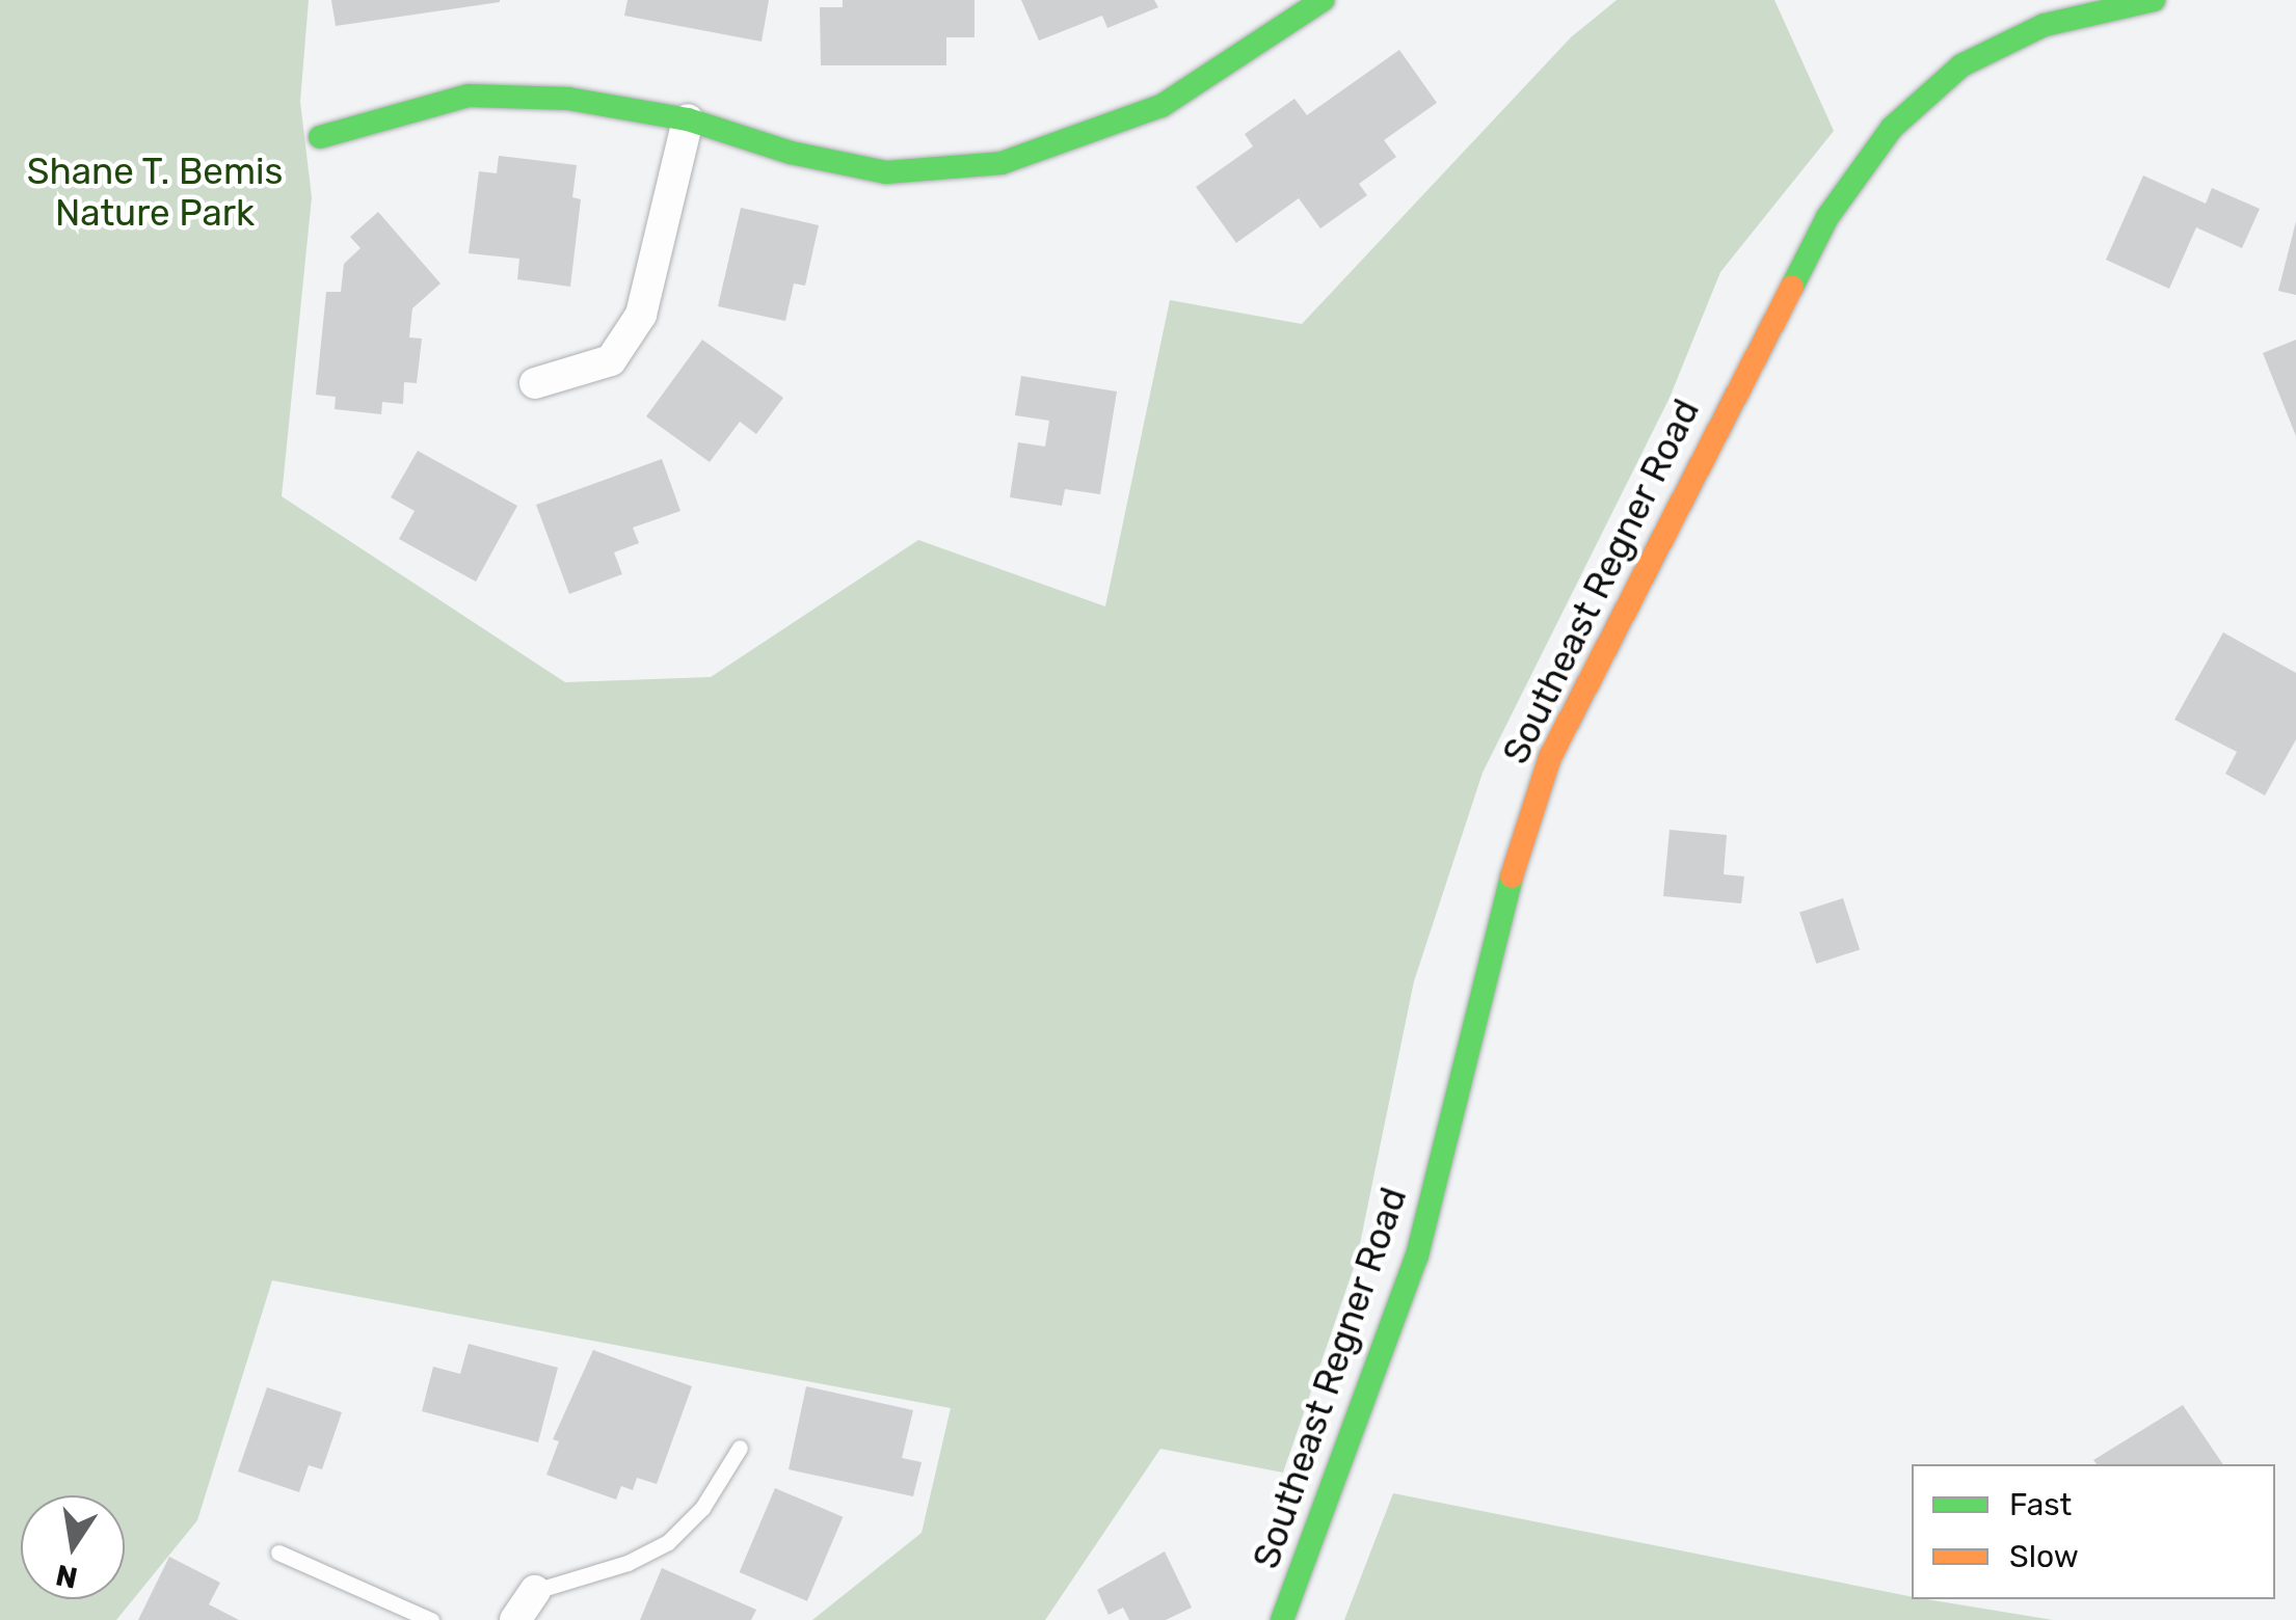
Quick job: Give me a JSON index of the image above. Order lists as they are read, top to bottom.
{
  "streets": {
    "street": ["Southeast Regner Road"]
  },
  "parks": ["Shane T. Bemis Nature Park"],
  "legend": ["Fast", "Slow"],
  "north": "bottom"
}
